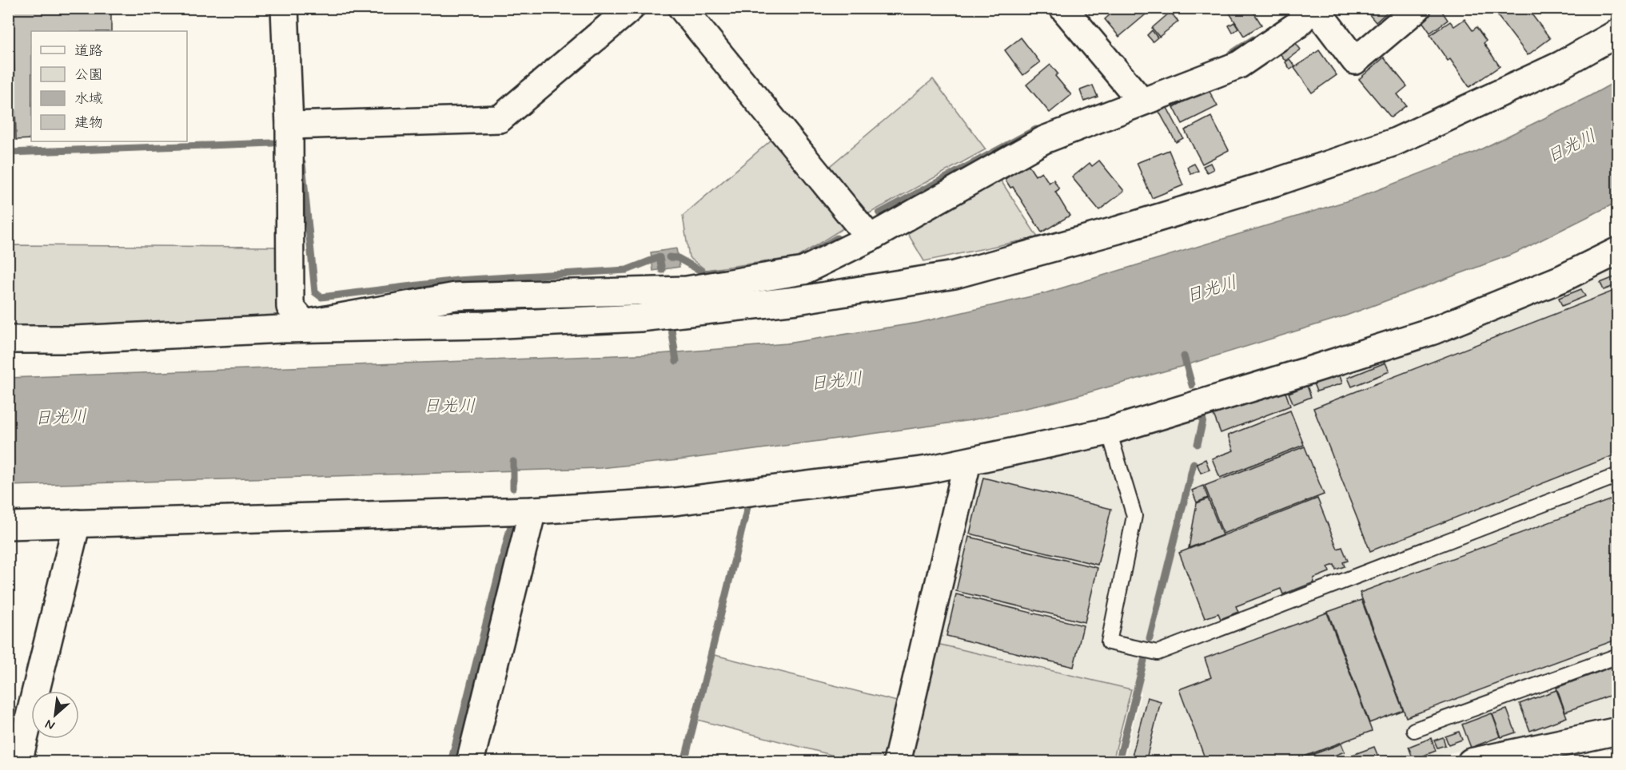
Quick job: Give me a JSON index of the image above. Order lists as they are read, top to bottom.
{
  "water": ["日光川"],
  "legend": [
    "道路",
    "公園",
    "水域",
    "建物"
  ],
  "north": "bottom left"
}
